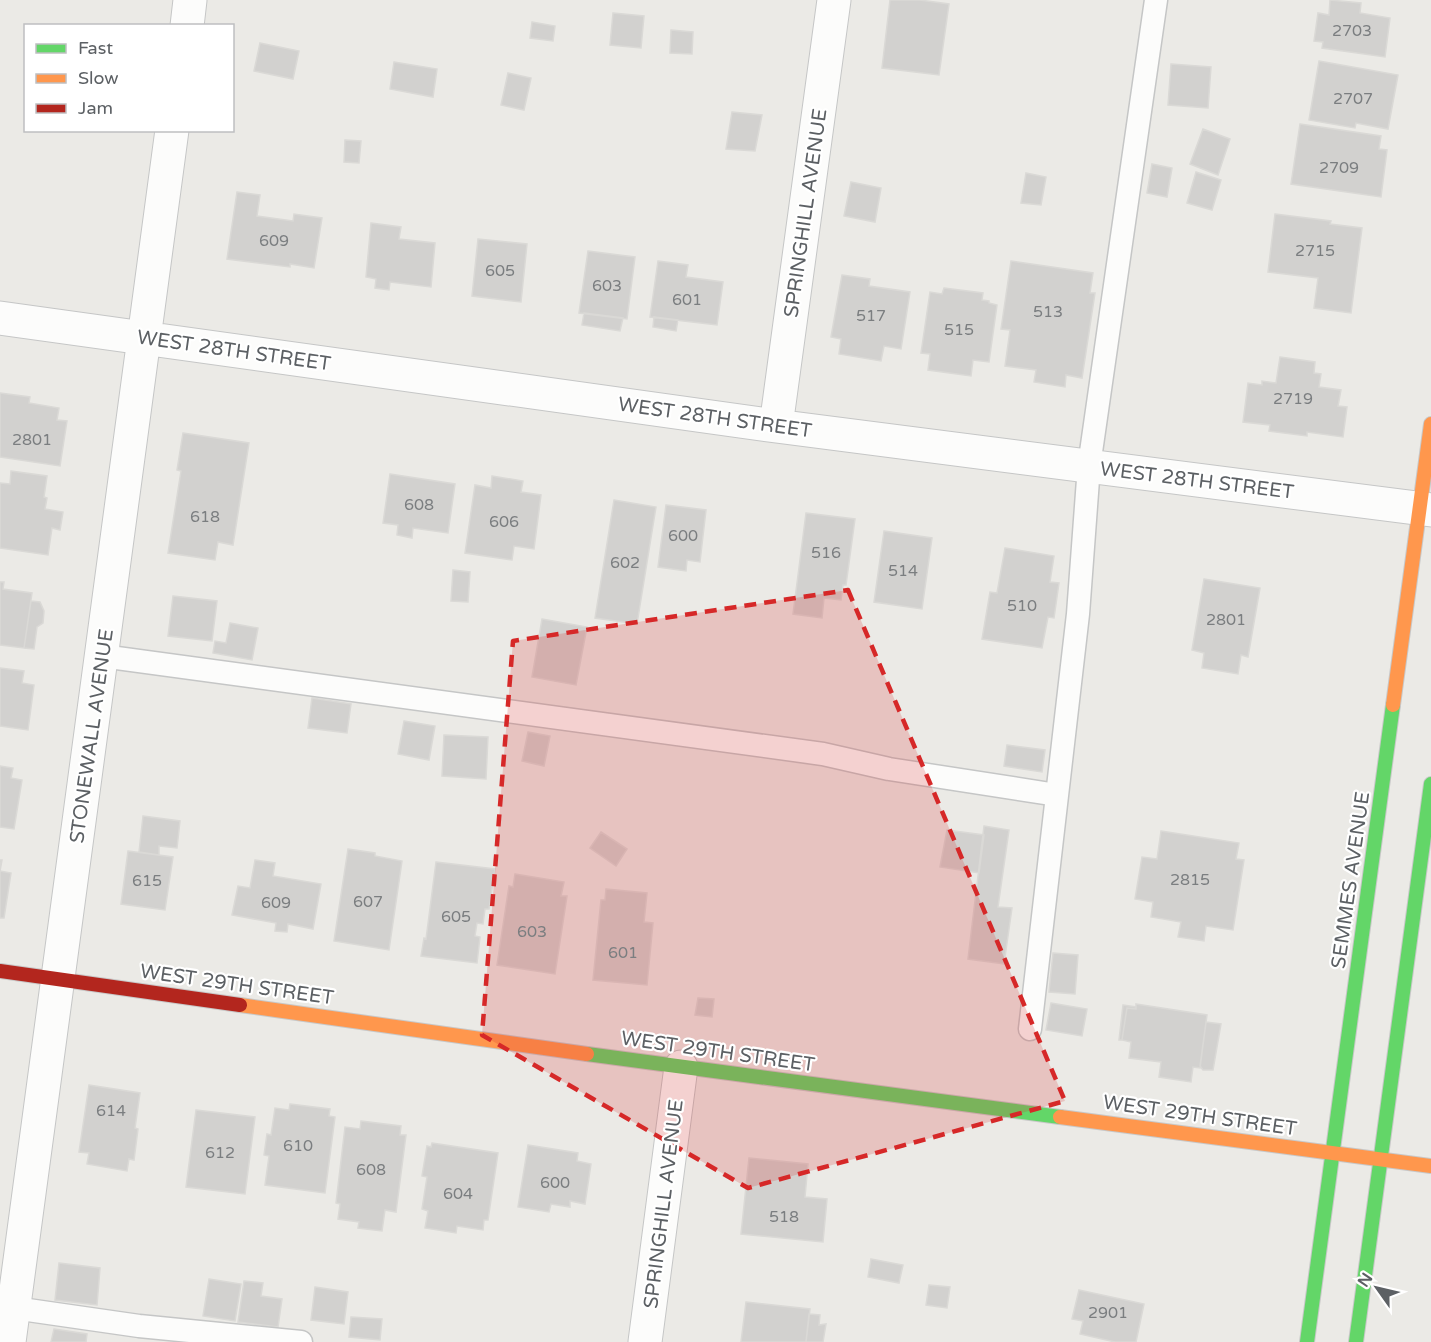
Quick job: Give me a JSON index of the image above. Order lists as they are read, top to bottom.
{
  "streets": {
    "main road": ["SEMMES AVENUE", "WEST 29TH STREET"],
    "street": ["SPRINGHILL AVENUE", "WEST 28TH STREET", "STONEWALL AVENUE"]
  },
  "crossings": [
    ["SPRINGHILL AVENUE", "WEST 28TH STREET"],
    ["SPRINGHILL AVENUE", "WEST 29TH STREET"],
    ["WEST 28TH STREET", "STONEWALL AVENUE"],
    ["WEST 28TH STREET", "SEMMES AVENUE"],
    ["STONEWALL AVENUE", "WEST 29TH STREET"],
    ["SEMMES AVENUE", "WEST 29TH STREET"]
  ],
  "house_numbers": [
    "2703",
    "2707",
    "2709",
    "609",
    "2715",
    "605",
    "603",
    "601",
    "513",
    "517",
    "515",
    "2719",
    "2801",
    "608",
    "618",
    "606",
    "600",
    "516",
    "602",
    "514",
    "510",
    "2801",
    "2815",
    "615",
    "607",
    "609",
    "605",
    "603",
    "601",
    "614",
    "610",
    "612",
    "608",
    "600",
    "604",
    "518",
    "2901"
  ],
  "legend": ["Fast", "Slow", "Jam"],
  "north": "top left"
}
